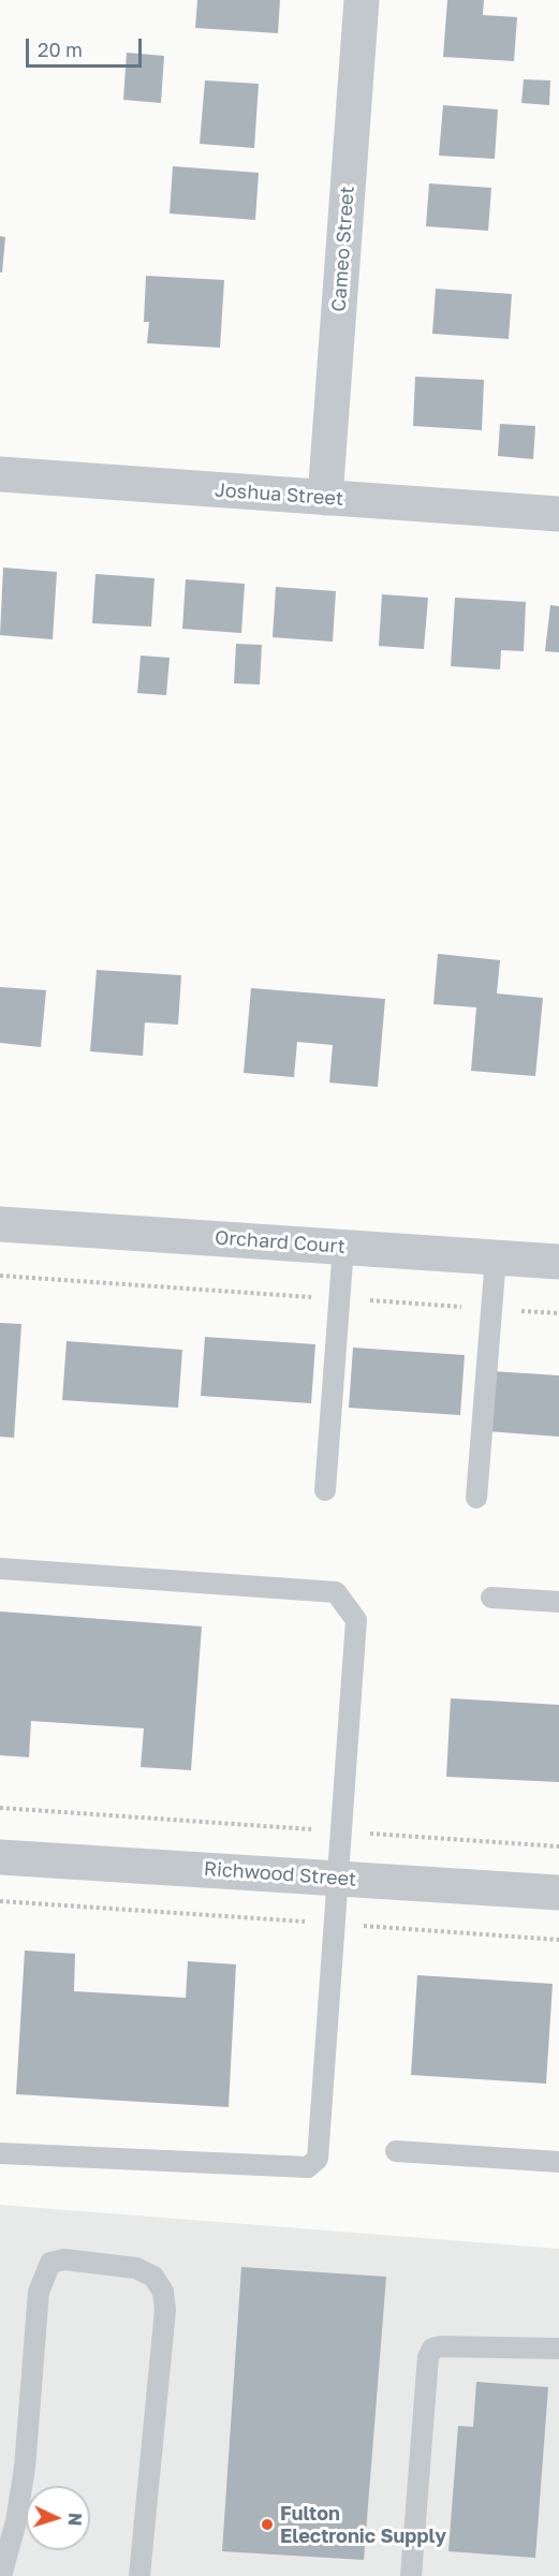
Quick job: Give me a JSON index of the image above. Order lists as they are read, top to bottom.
{
  "streets": {
    "street": [
      "Cameo Street",
      "Joshua Street",
      "Orchard Court",
      "Richwood Street"
    ]
  },
  "crossings": [
    ["Cameo Street", "Joshua Street"]
  ],
  "places": ["Fulton Electronic Supply"],
  "scale_bar": "20 m",
  "north": "right"
}
